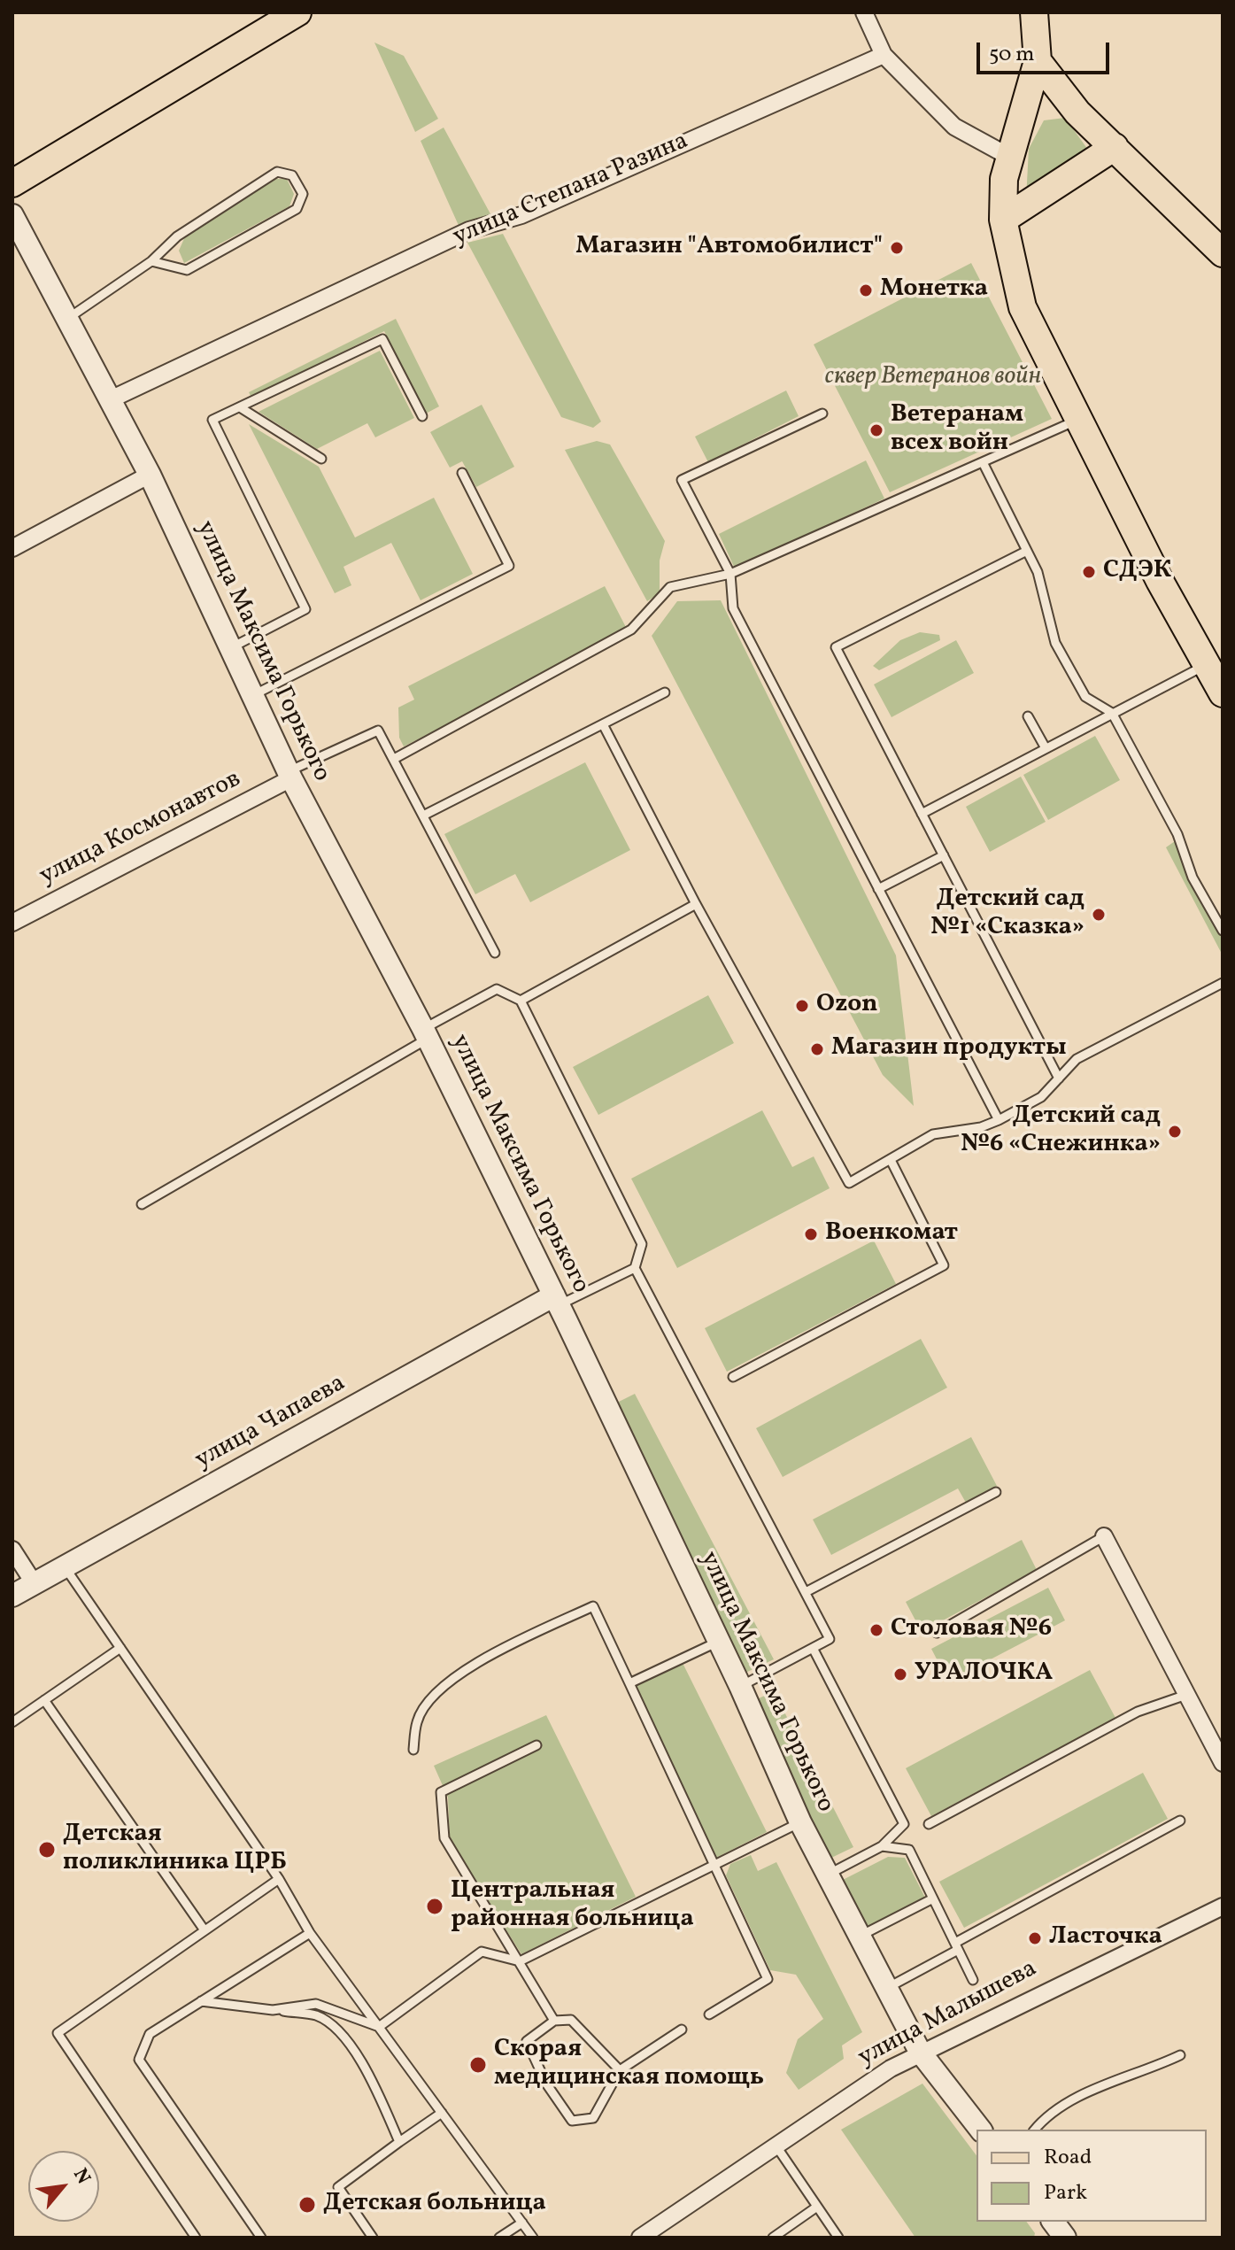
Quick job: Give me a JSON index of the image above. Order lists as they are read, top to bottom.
{
  "streets": {
    "street": [
      "улица Степана Разина",
      "улица Максима Горького",
      "улица Космонавтов",
      "улица Чапаева",
      "улица Малышева"
    ]
  },
  "crossings": [
    ["улица Степана Разина", "улица Максима Горького"],
    ["улица Максима Горького", "улица Космонавтов"],
    ["улица Максима Горького", "улица Чапаева"],
    ["улица Максима Горького", "улица Малышева"]
  ],
  "parks": ["сквер Ветеранов войн"],
  "places": [
    "Магазин \"Автомобилист\"",
    "Монетка",
    "Ветеранам всех войн",
    "СДЭК",
    "Детский сад №1 «Сказка»",
    "Ozon",
    "Магазин продукты",
    "Детский сад №6 «Снежинка»",
    "Военкомат",
    "Столовая №6",
    "УРАЛОЧКА",
    "Детская поликлиника ЦРБ",
    "Центральная районная больница",
    "Ласточка",
    "Скорая медицинская помощь",
    "Детская больница"
  ],
  "legend": ["Road", "Park"],
  "scale_bar": "50 m",
  "north": "top right"
}
